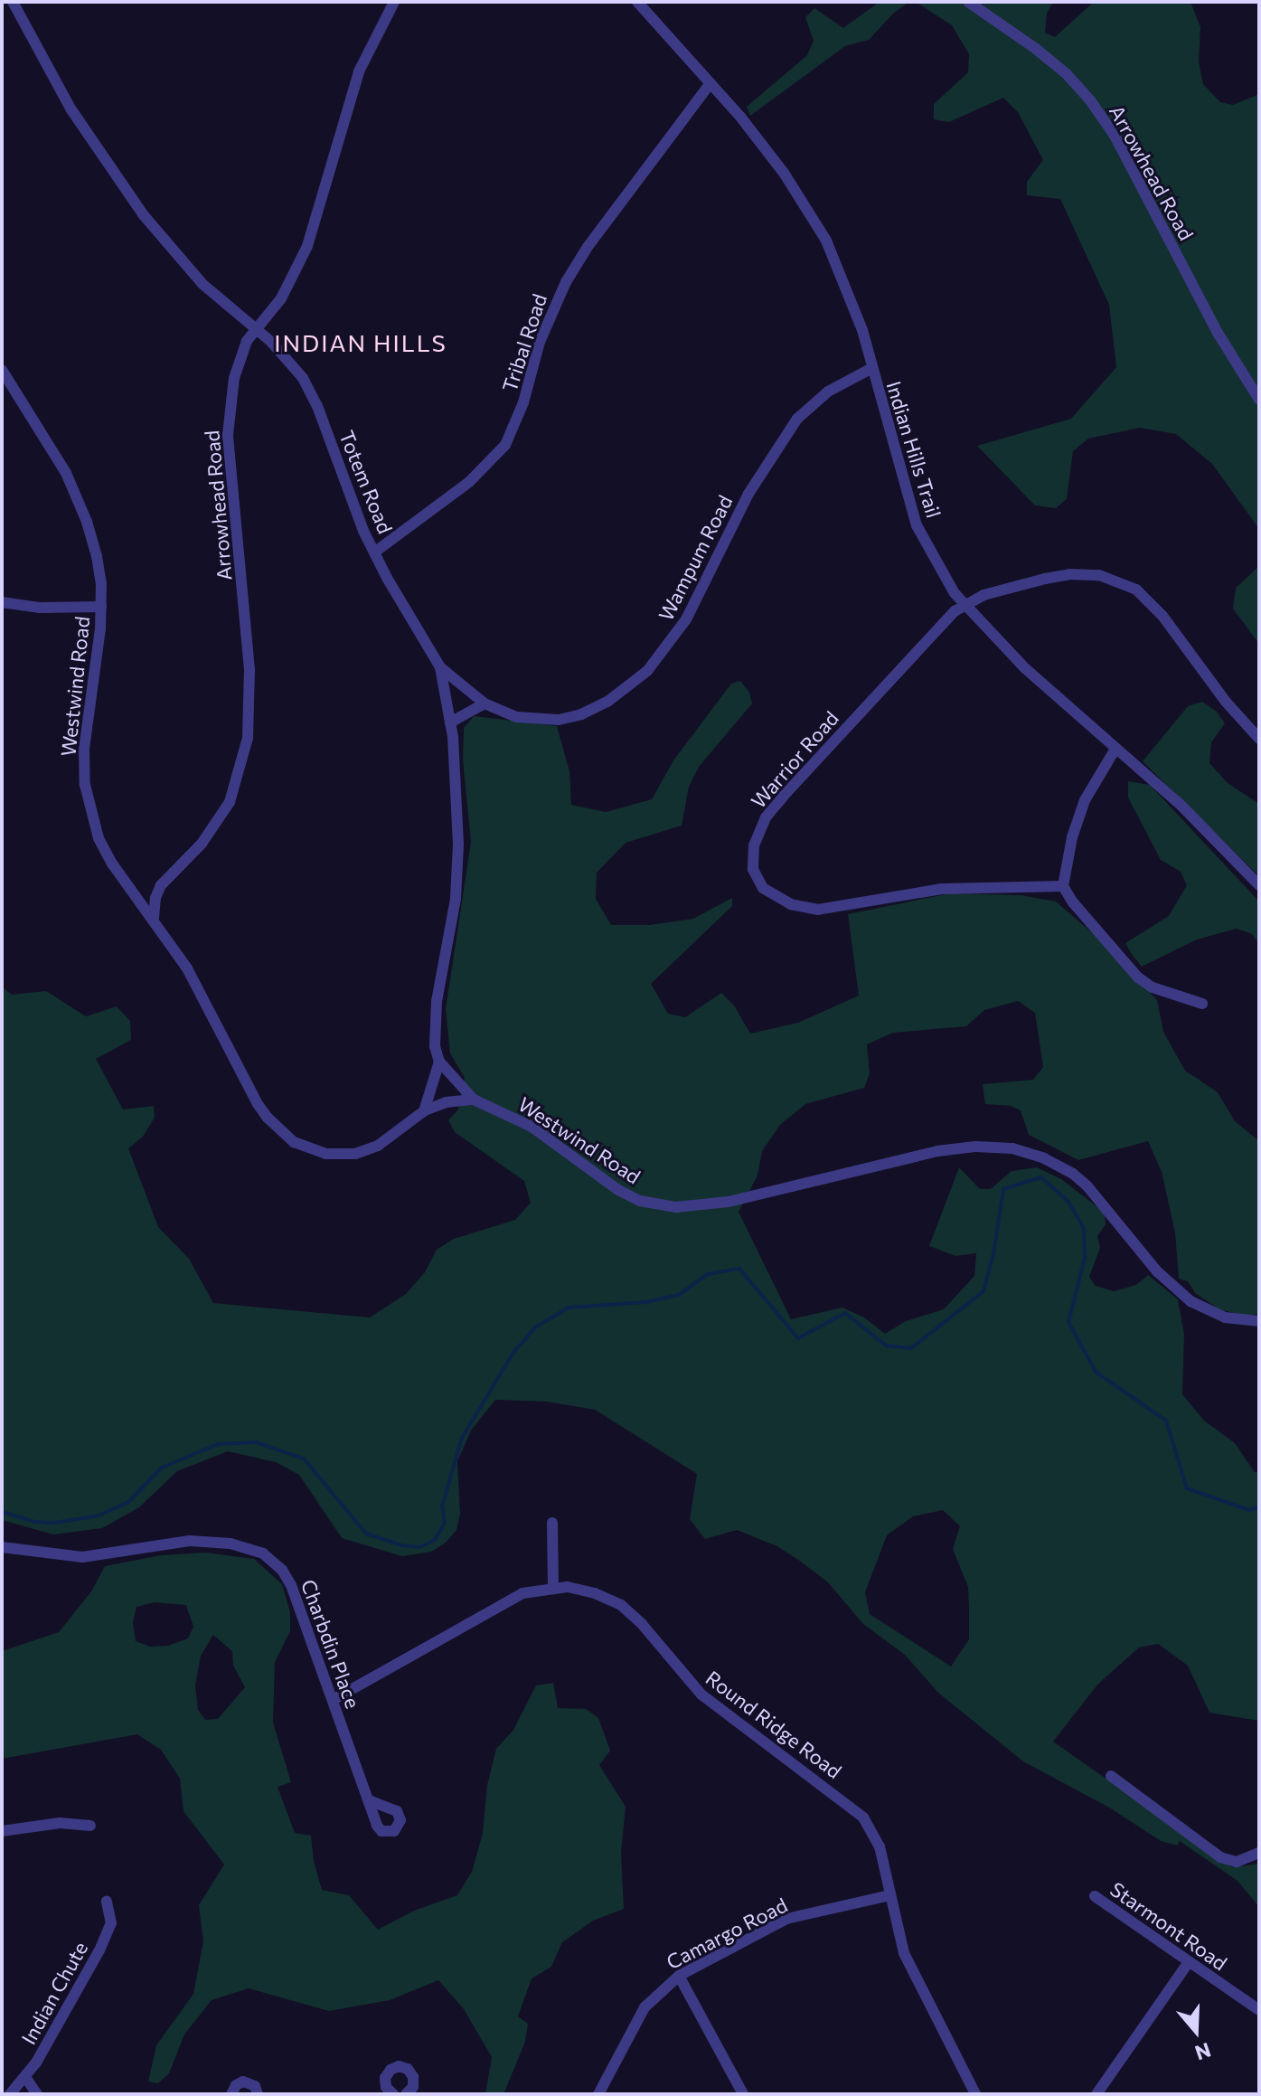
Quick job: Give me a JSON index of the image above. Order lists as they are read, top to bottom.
{
  "streets": {
    "street": [
      "Arrowhead Road",
      "Tribal Road",
      "Indian Hills Trail",
      "Totem Road",
      "Wampum Road",
      "Westwind Road",
      "Warrior Road",
      "Charbdin Place",
      "Round Ridge Road",
      "Starmont Road",
      "Camargo Road",
      "Indian Chute"
    ]
  },
  "crossings": [
    ["Arrowhead Road", "Totem Road"],
    ["Tribal Road", "Indian Hills Trail"],
    ["Tribal Road", "Totem Road"],
    ["Indian Hills Trail", "Wampum Road"],
    ["Indian Hills Trail", "Warrior Road"],
    ["Totem Road", "Wampum Road"],
    ["Totem Road", "Westwind Road"],
    ["Charbdin Place", "Round Ridge Road"],
    ["Round Ridge Road", "Camargo Road"]
  ],
  "districts": ["INDIAN HILLS"],
  "north": "bottom"
}
